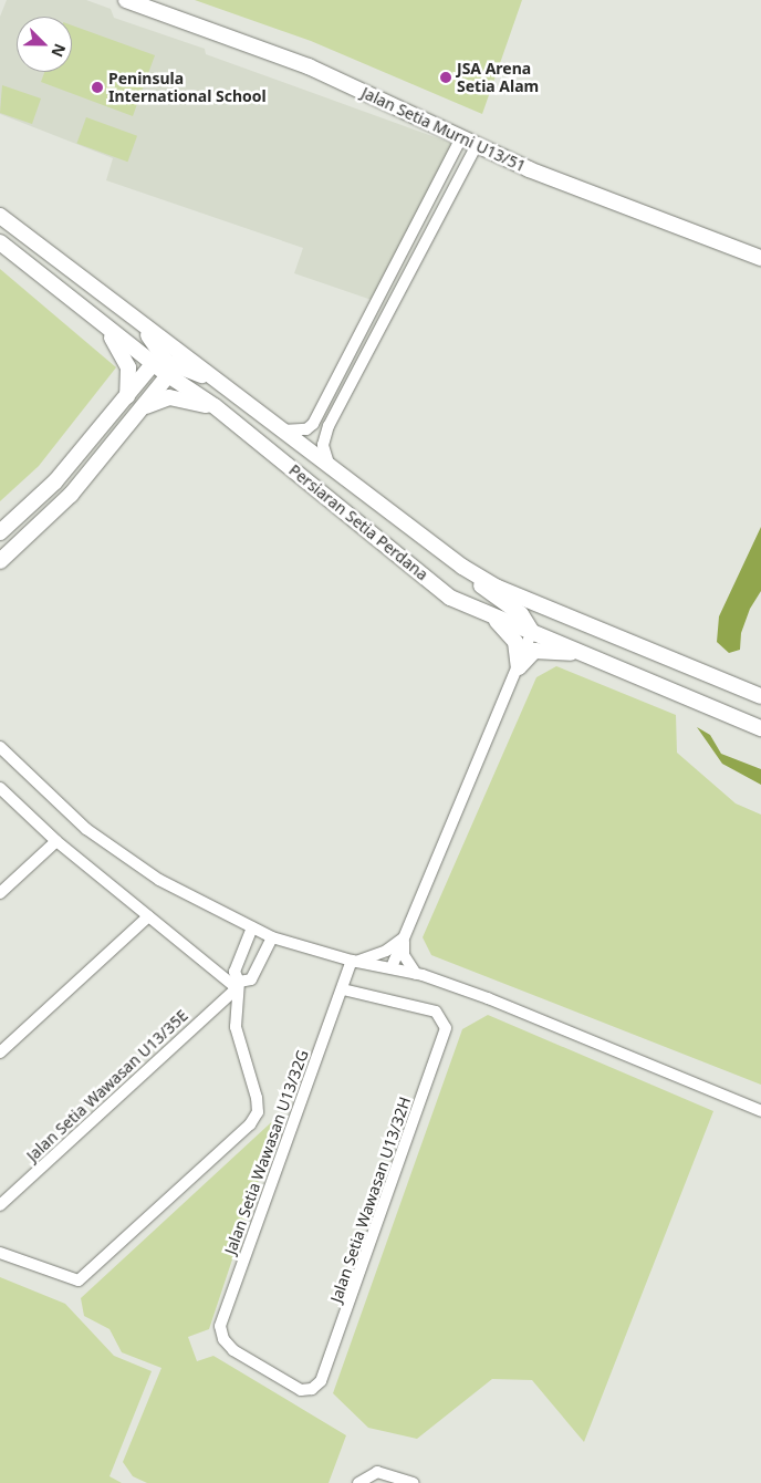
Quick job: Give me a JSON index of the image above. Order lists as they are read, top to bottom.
{
  "streets": {
    "main road": ["Jalan Setia Murni U13/51", "Persiaran Setia Perdana"],
    "street": ["Jalan Setia Wawasan U13/35E", "Jalan Setia Wawasan U13/32G", "Jalan Setia Wawasan U13/32H"]
  },
  "crossings": [
    ["Jalan Setia Wawasan U13/32G", "Jalan Setia Wawasan U13/32H"]
  ],
  "places": ["JSA Arena Setia Alam", "Peninsula International School"],
  "north": "bottom right"
}
